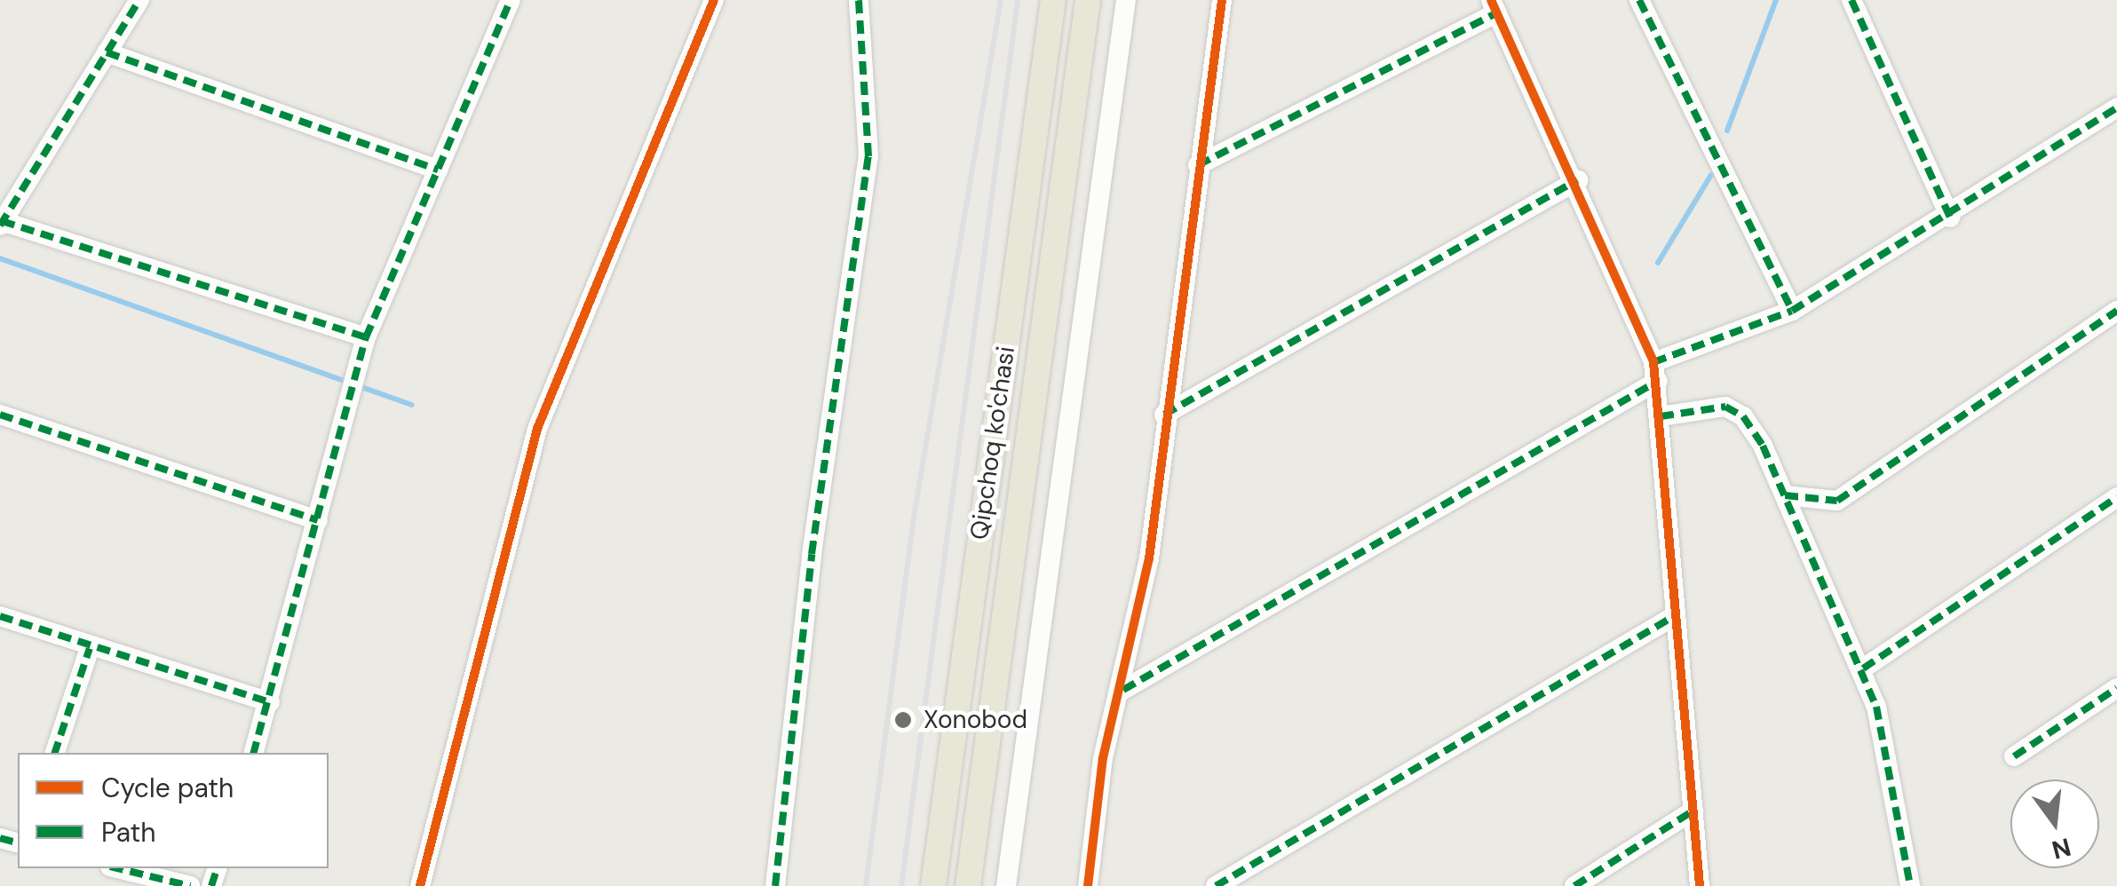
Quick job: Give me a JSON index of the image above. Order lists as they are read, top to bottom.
{
  "streets": {
    "main road": ["Qipchoq ko'chasi"]
  },
  "places": ["Xonobod"],
  "legend": ["Cycle path", "Path"],
  "north": "bottom"
}
